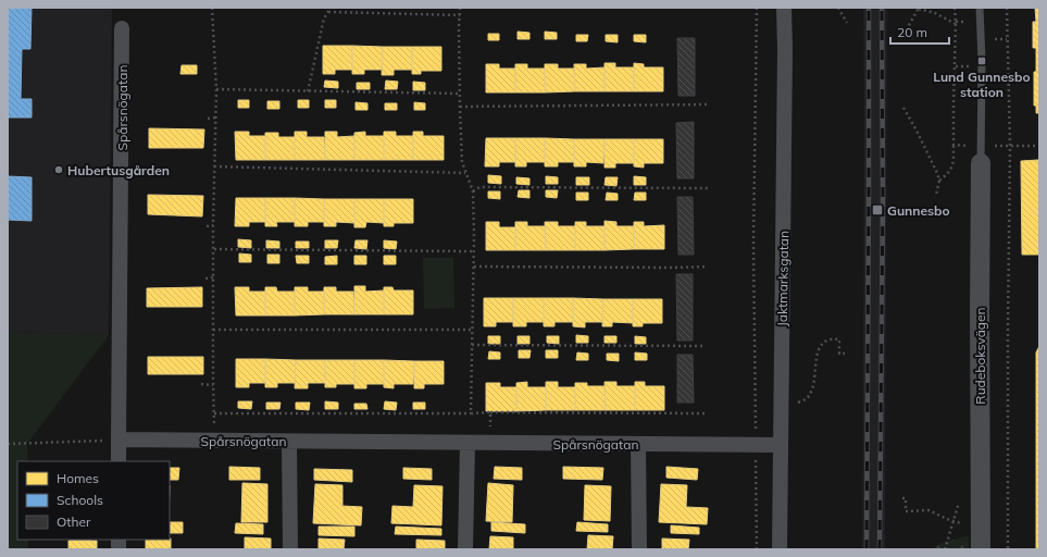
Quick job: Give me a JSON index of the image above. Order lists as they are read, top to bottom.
{
  "streets": {
    "street": ["Spårsnögatan", "Jaktmarksgatan", "Rudeboksvägen"]
  },
  "crossings": [
    ["Spårsnögatan", "Jaktmarksgatan"]
  ],
  "places": {
    "transit": ["Lund Gunnesbo station", "Gunnesbo"],
    "other": ["Hubertusgården"]
  },
  "legend": ["Homes", "Schools", "Other"],
  "scale_bar": "20 m"
}
